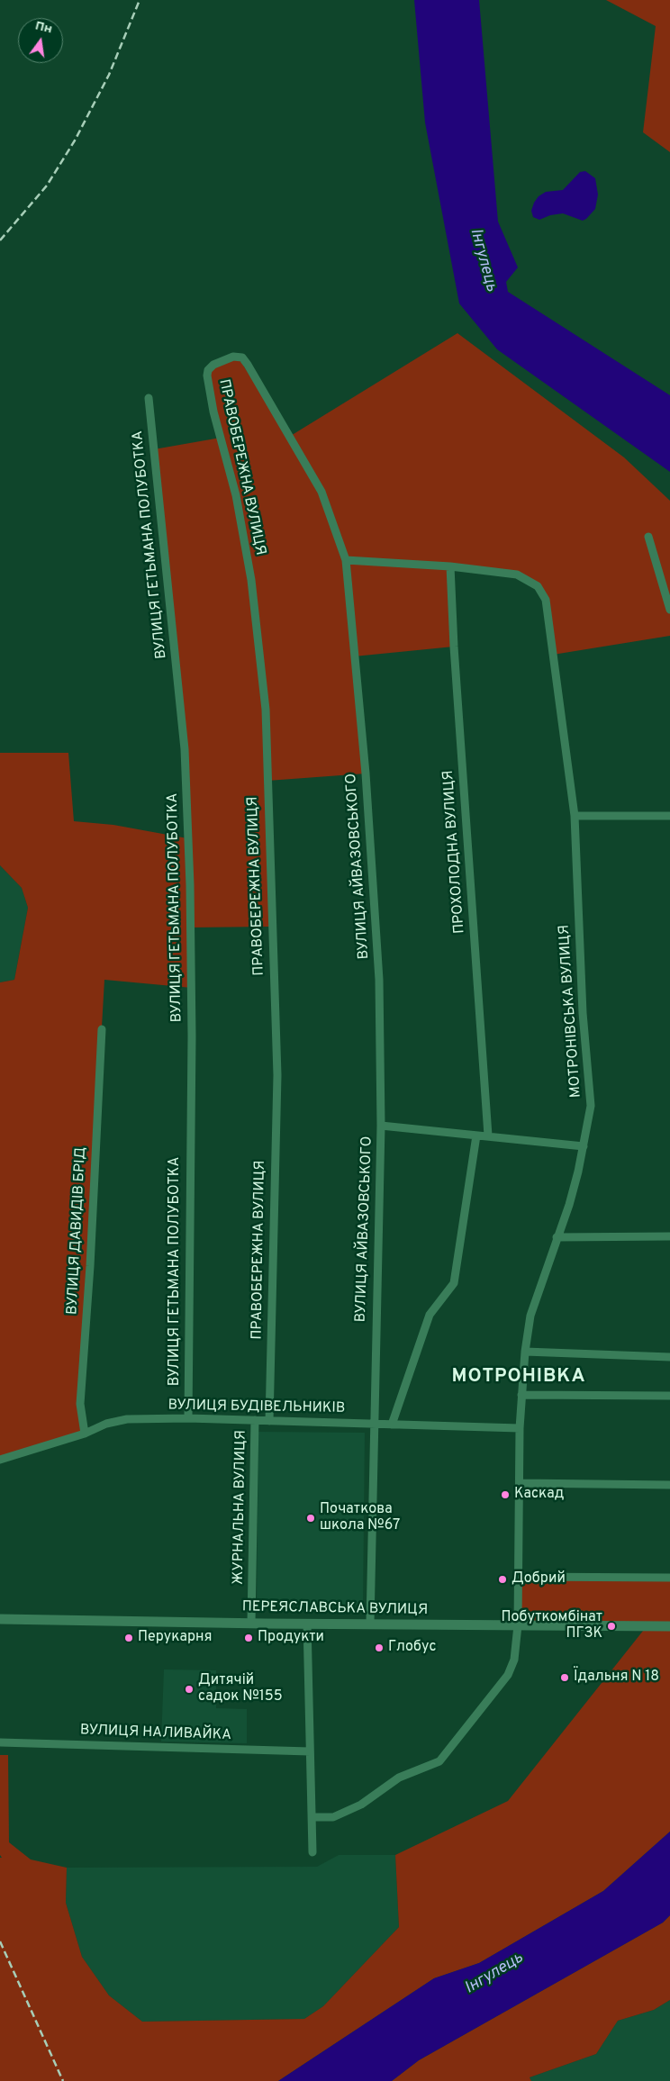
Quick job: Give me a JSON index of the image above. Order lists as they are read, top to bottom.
{
  "streets": {
    "street": [
      "ПРАВОБЕРЕЖНА ВУЛИЦЯ",
      "ВУЛИЦЯ ГЕТЬМАНА ПОЛУБОТКА",
      "ПРОХОЛОДНА ВУЛИЦЯ",
      "ВУЛИЦЯ АЙВАЗОВСЬКОГО",
      "МОТРОНІВСЬКА ВУЛИЦЯ",
      "ВУЛИЦЯ ДАВИДІВ БРІД",
      "ВУЛИЦЯ БУДІВЕЛЬНИКІВ",
      "ЖУРНАЛЬНА ВУЛИЦЯ",
      "ПЕРЕЯСЛАВСЬКА ВУЛИЦЯ",
      "ВУЛИЦЯ НАЛИВАЙКА"
    ]
  },
  "crossings": [
    ["ПРАВОБЕРЕЖНА ВУЛИЦЯ", "ВУЛИЦЯ АЙВАЗОВСЬКОГО"],
    ["ПРАВОБЕРЕЖНА ВУЛИЦЯ", "ВУЛИЦЯ БУДІВЕЛЬНИКІВ"],
    ["ВУЛИЦЯ ГЕТЬМАНА ПОЛУБОТКА", "ВУЛИЦЯ БУДІВЕЛЬНИКІВ"],
    ["ПРОХОЛОДНА ВУЛИЦЯ", "МОТРОНІВСЬКА ВУЛИЦЯ"],
    ["ВУЛИЦЯ АЙВАЗОВСЬКОГО", "МОТРОНІВСЬКА ВУЛИЦЯ"],
    ["ВУЛИЦЯ АЙВАЗОВСЬКОГО", "ВУЛИЦЯ БУДІВЕЛЬНИКІВ"],
    ["ВУЛИЦЯ АЙВАЗОВСЬКОГО", "ПЕРЕЯСЛАВСЬКА ВУЛИЦЯ"],
    ["МОТРОНІВСЬКА ВУЛИЦЯ", "ВУЛИЦЯ БУДІВЕЛЬНИКІВ"],
    ["МОТРОНІВСЬКА ВУЛИЦЯ", "ПЕРЕЯСЛАВСЬКА ВУЛИЦЯ"],
    ["ВУЛИЦЯ ДАВИДІВ БРІД", "ВУЛИЦЯ БУДІВЕЛЬНИКІВ"],
    ["ВУЛИЦЯ БУДІВЕЛЬНИКІВ", "ЖУРНАЛЬНА ВУЛИЦЯ"],
    ["ЖУРНАЛЬНА ВУЛИЦЯ", "ПЕРЕЯСЛАВСЬКА ВУЛИЦЯ"]
  ],
  "districts": ["МОТРОНІВКА"],
  "water": ["Інгулець"],
  "places": [
    "Каскад",
    "Початкова школа №67",
    "Добрий",
    "Побуткомбінат ПГЗК",
    "Перукарня",
    "Продукти",
    "Глобус",
    "Їдальня N 18",
    "Дитячій садок №155"
  ],
  "north": "top"
}
